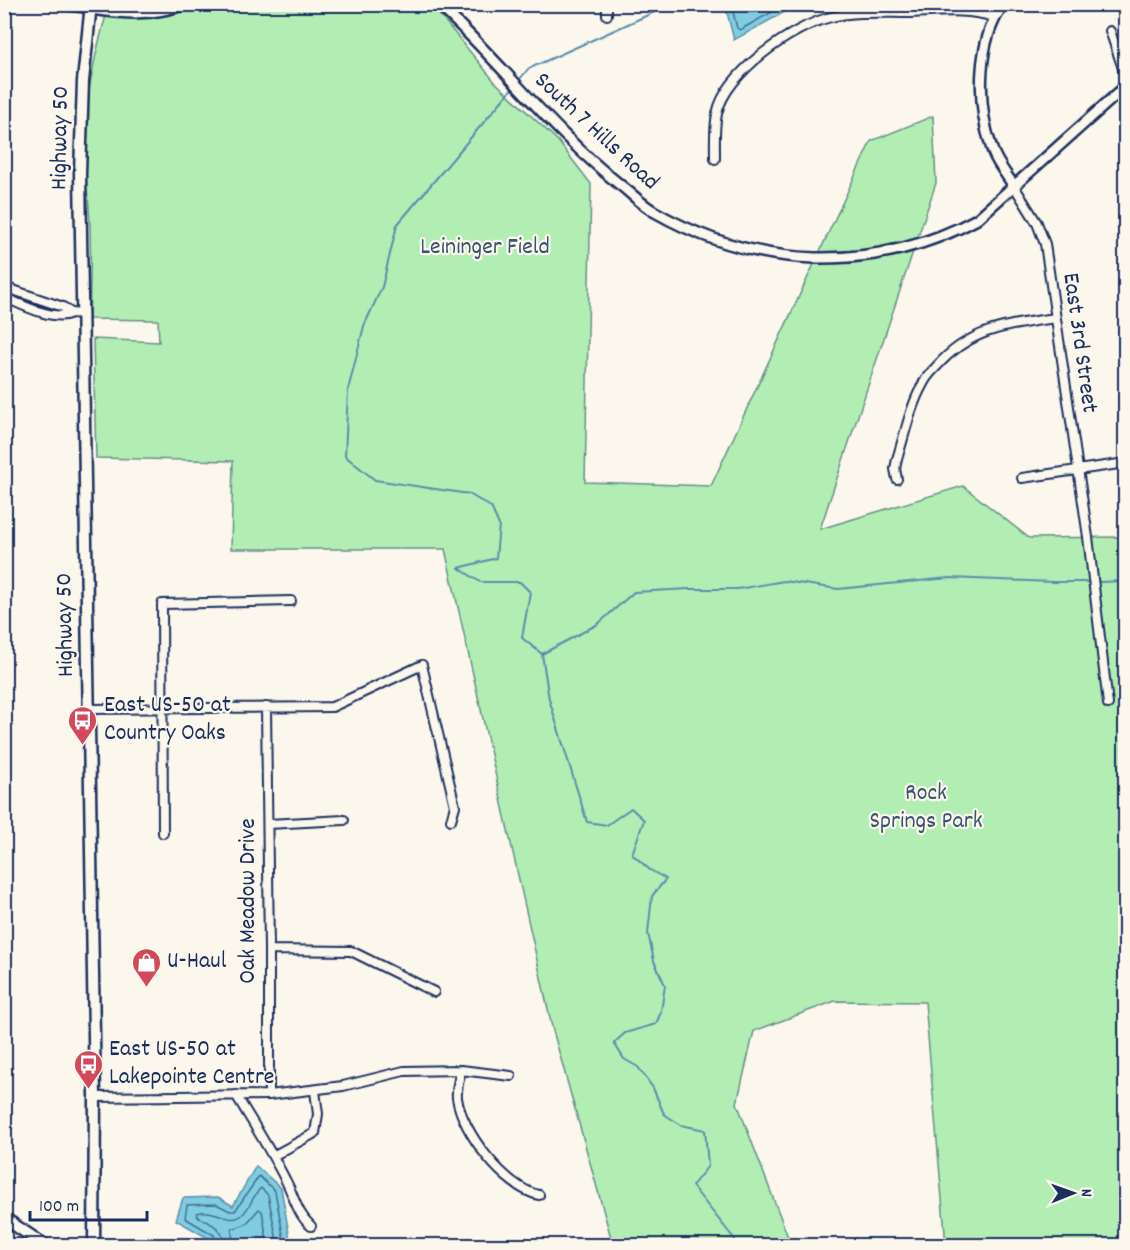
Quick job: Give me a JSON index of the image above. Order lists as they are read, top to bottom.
{
  "streets": {
    "main road": ["Highway 50"],
    "street": ["South 7 Hills Road", "East 3rd Street", "Oak Meadow Drive"]
  },
  "crossings": [
    ["South 7 Hills Road", "East 3rd Street"]
  ],
  "parks": ["Leininger Field", "Rock Springs Park"],
  "places": {
    "bus stop": ["East US-50 at Country Oaks", "East US-50 at Lakepointe Centre"],
    "shop": ["U-Haul"]
  },
  "scale_bar": "100 m",
  "north": "right"
}
